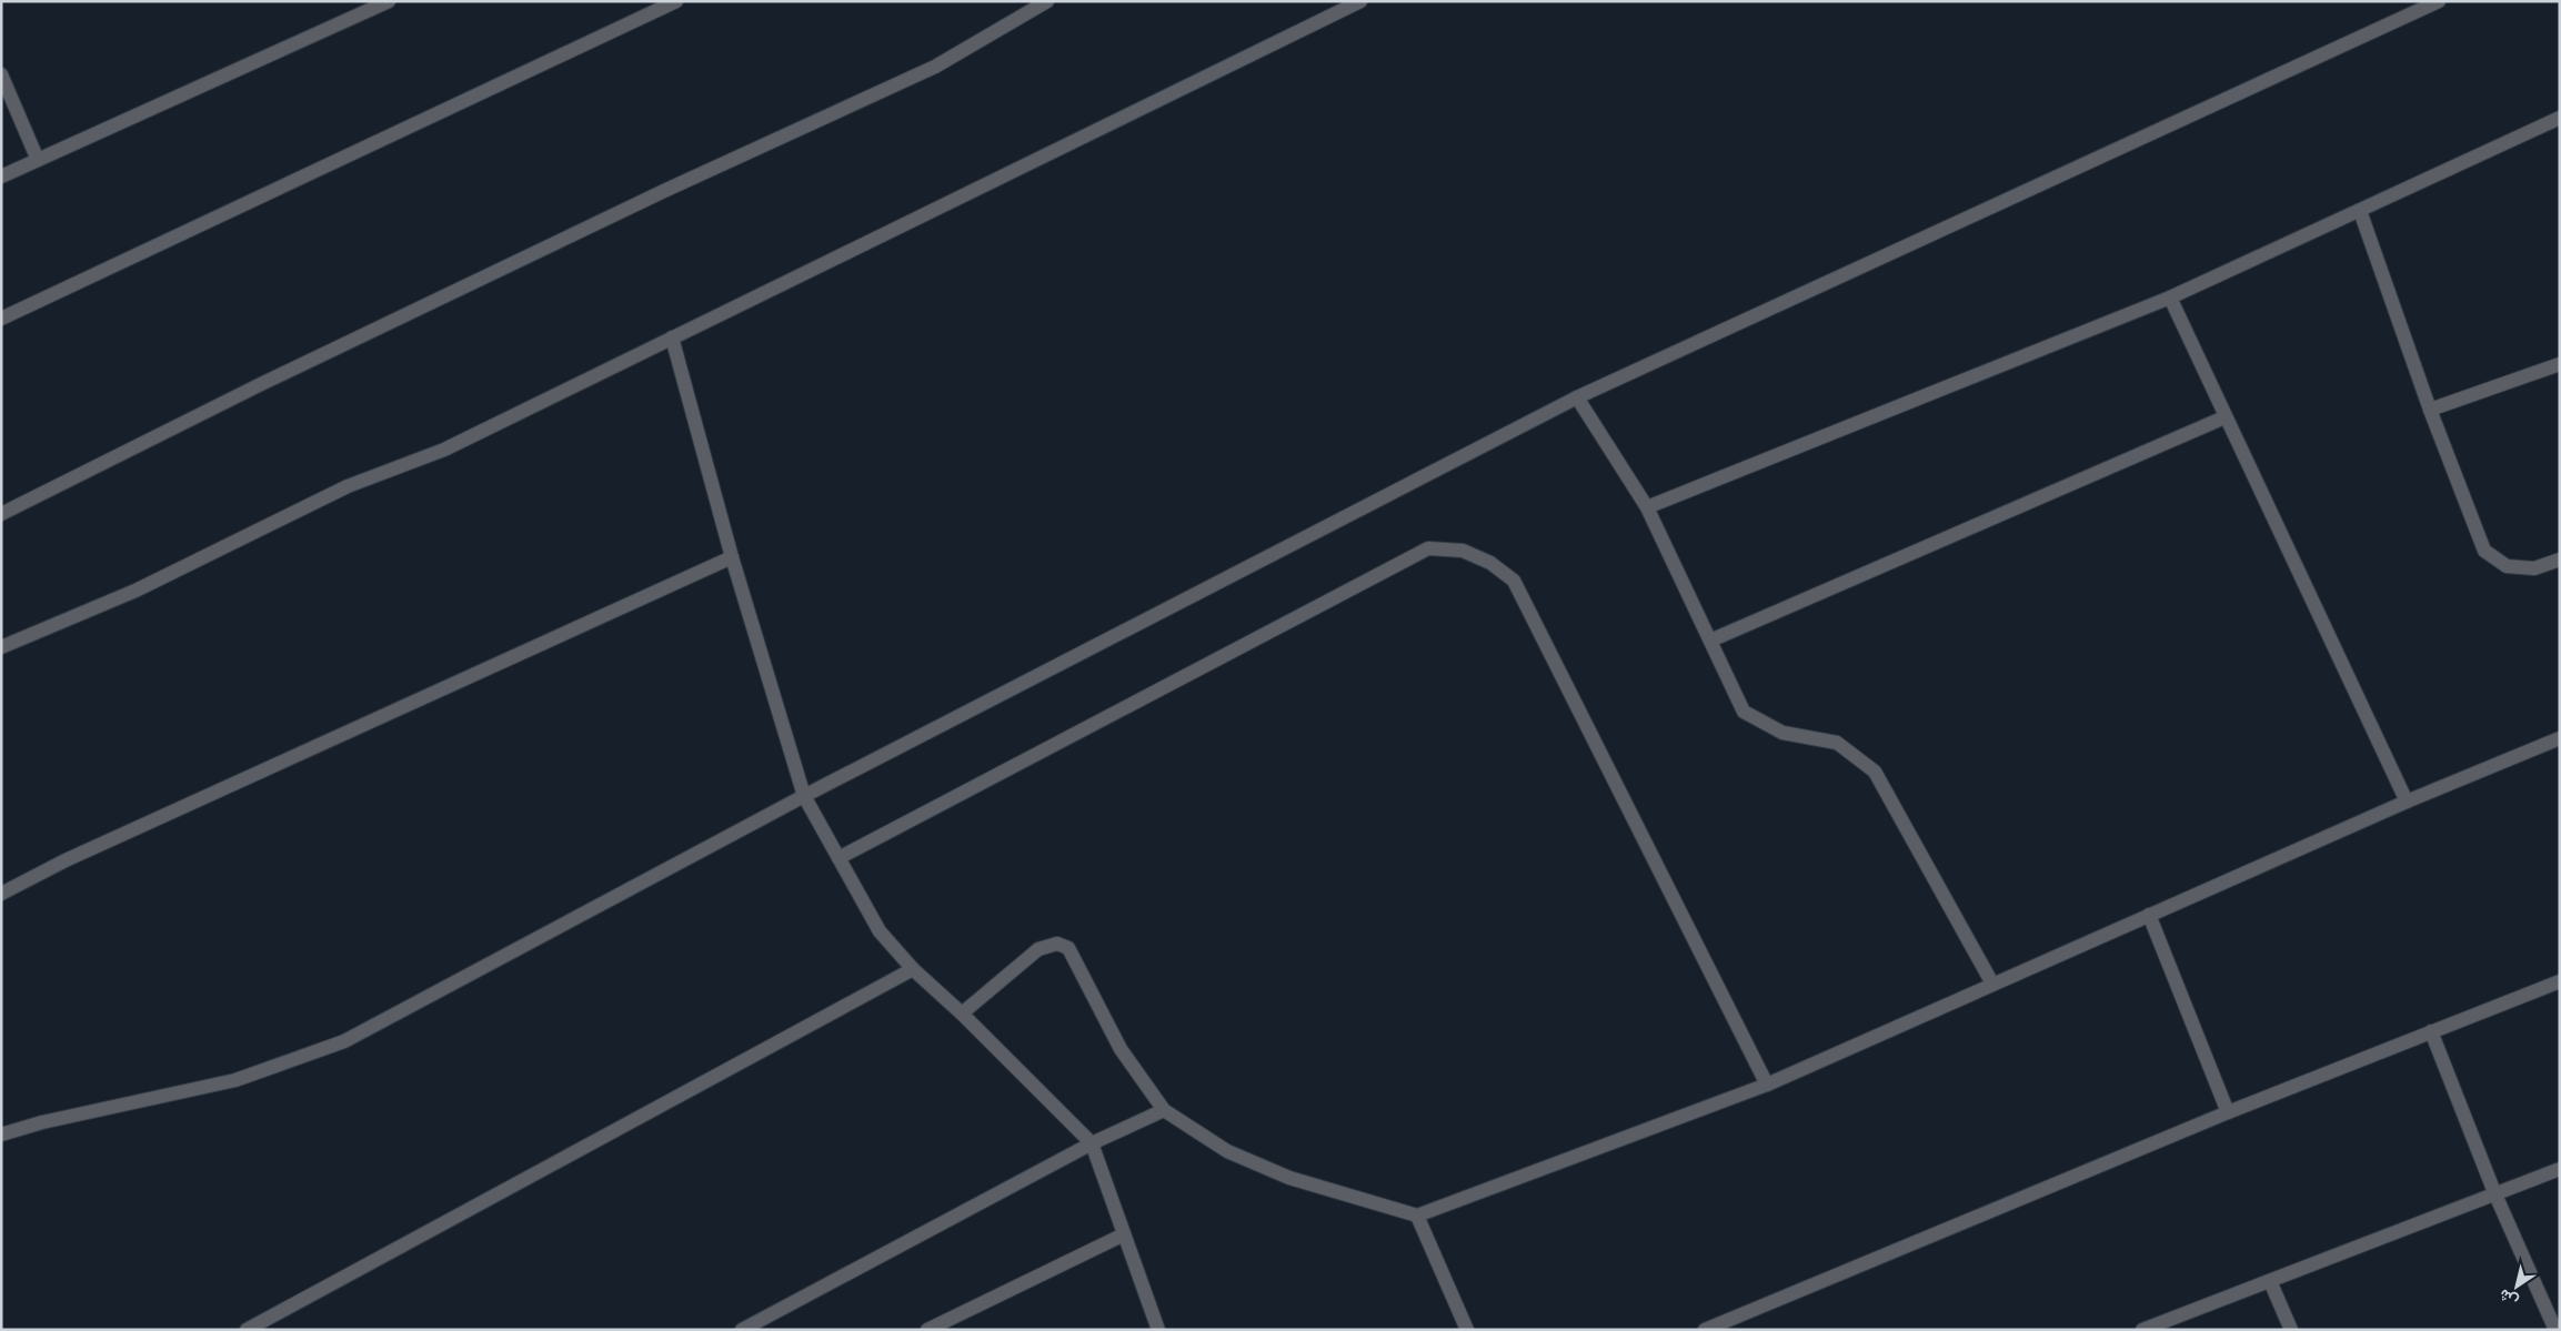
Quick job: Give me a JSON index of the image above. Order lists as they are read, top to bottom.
{
  "north": "bottom left"
}
